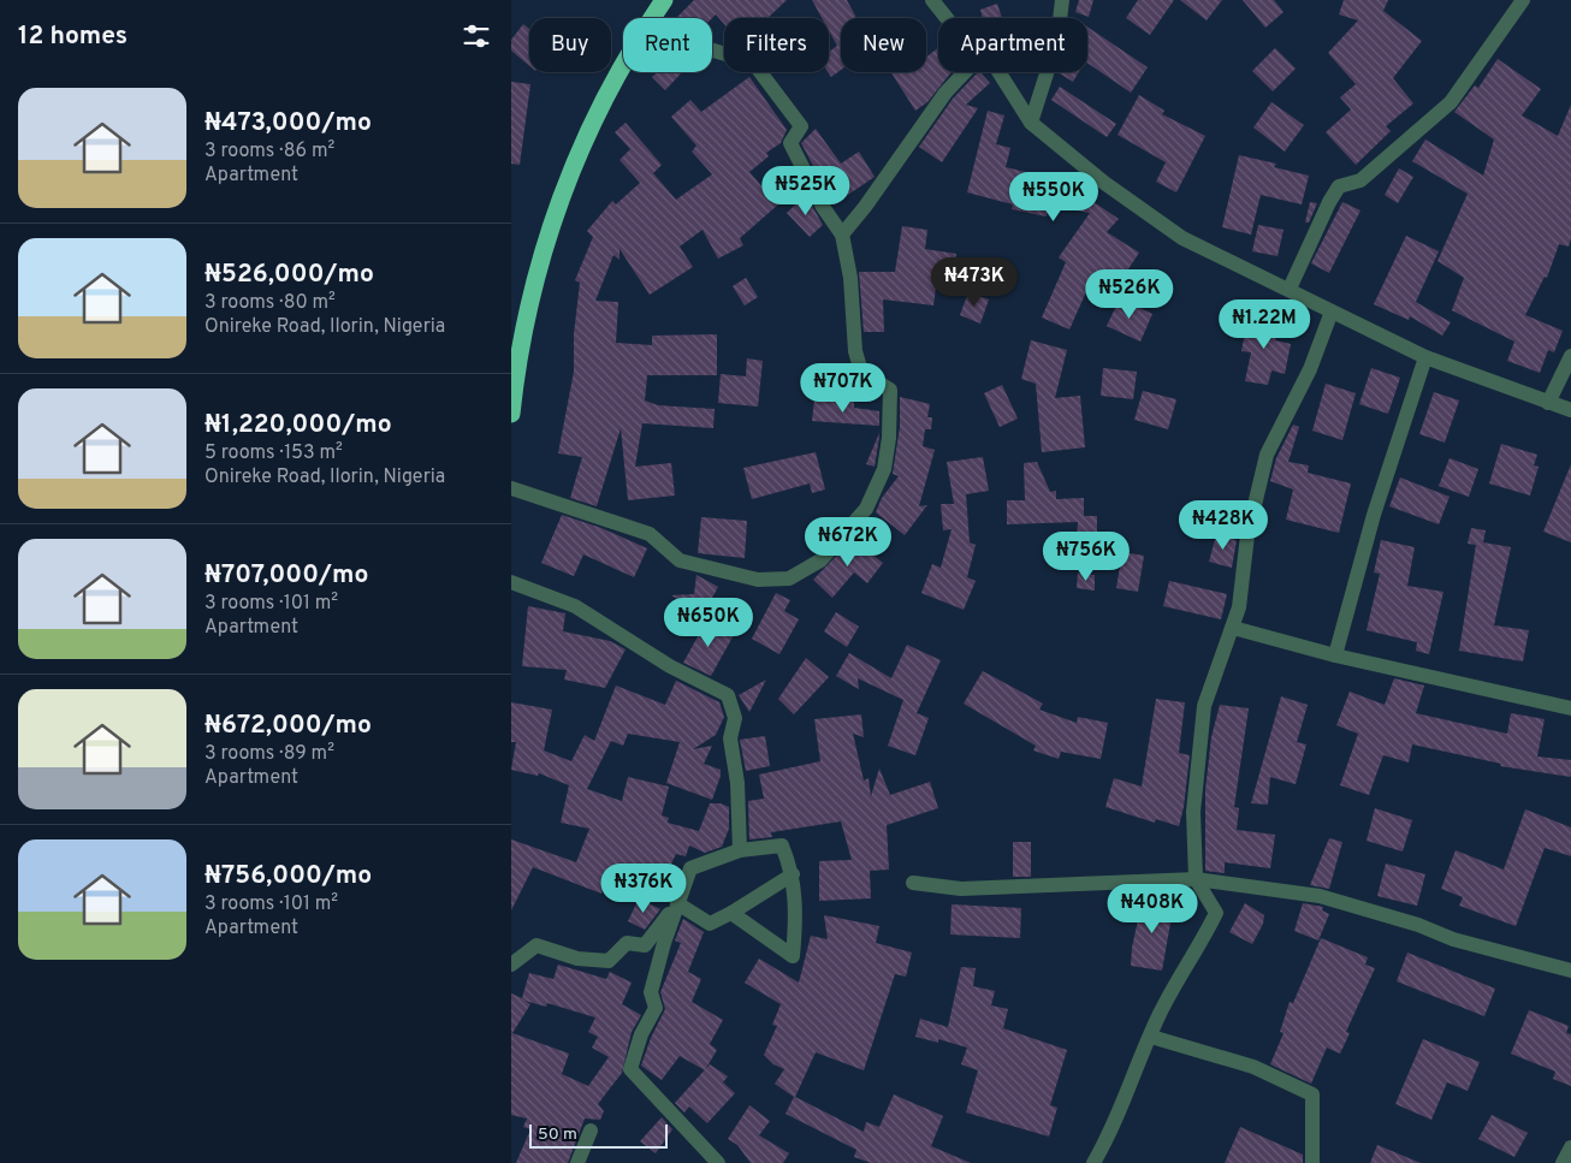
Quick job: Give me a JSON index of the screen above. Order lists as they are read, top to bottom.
{
  "scale_bar": "50 m",
  "page": {
    "heading": "12 homes",
    "chip": [
      "Buy",
      "Rent",
      "Filters",
      "New",
      "Apartment"
    ],
    "list": [
      {
        "name": "₦473,000/mo",
        "note": "3 rooms · 86 m² · Apartment"
      },
      {
        "name": "₦526,000/mo",
        "note": "3 rooms · 80 m² · Onireke Road, Ilorin, Nigeria"
      },
      {
        "name": "₦1,220,000/mo",
        "note": "5 rooms · 153 m² · Onireke Road, Ilorin, Nigeria"
      },
      {
        "name": "₦707,000/mo",
        "note": "3 rooms · 101 m² · Apartment"
      },
      {
        "name": "₦672,000/mo",
        "note": "3 rooms · 89 m² · Apartment"
      },
      {
        "name": "₦756,000/mo",
        "note": "3 rooms · 101 m² · Apartment"
      }
    ],
    "price": [
      "₦525K",
      "₦550K",
      "₦473K",
      "₦526K",
      "₦1.22M",
      "₦707K",
      "₦428K",
      "₦672K",
      "₦756K",
      "₦650K",
      "₦376K",
      "₦408K"
    ],
    "scale": "50 m"
  }
}
